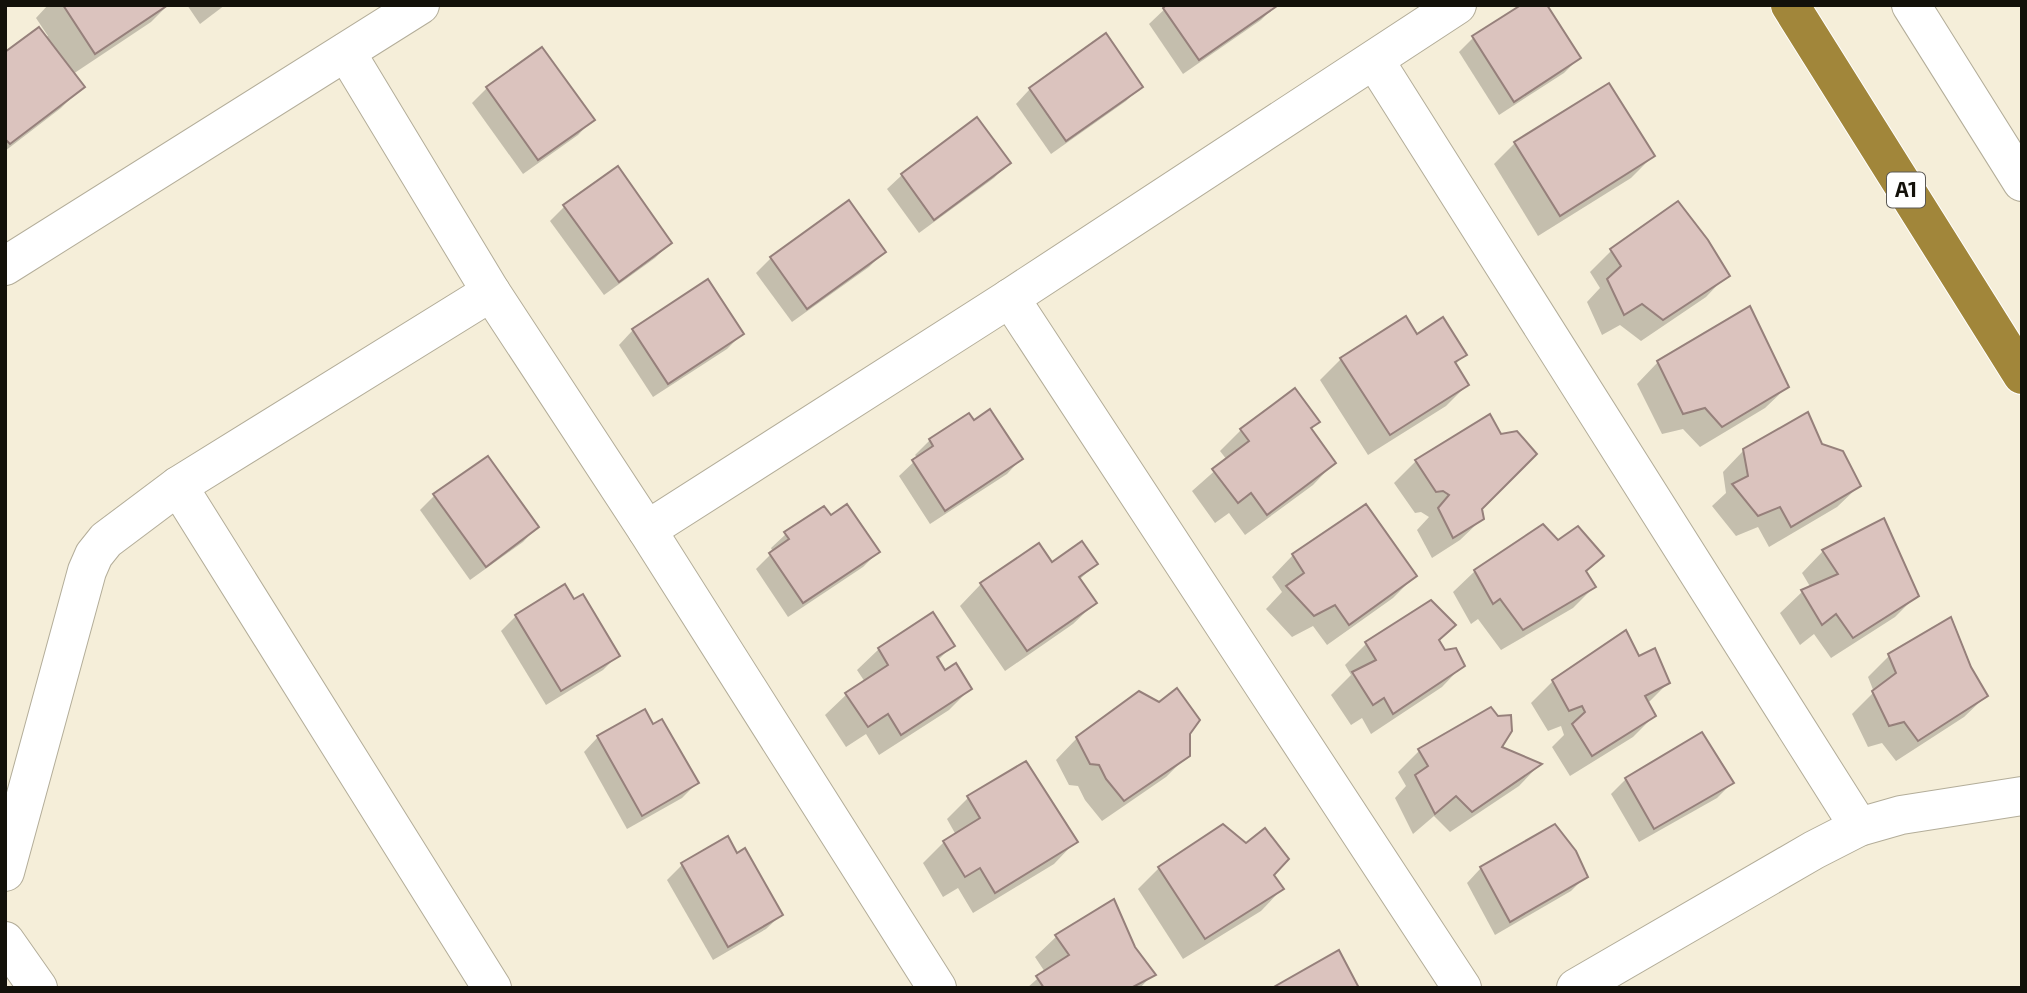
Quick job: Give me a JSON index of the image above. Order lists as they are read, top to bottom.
{
  "streets": {
    "highway": ["A1"]
  }
}
